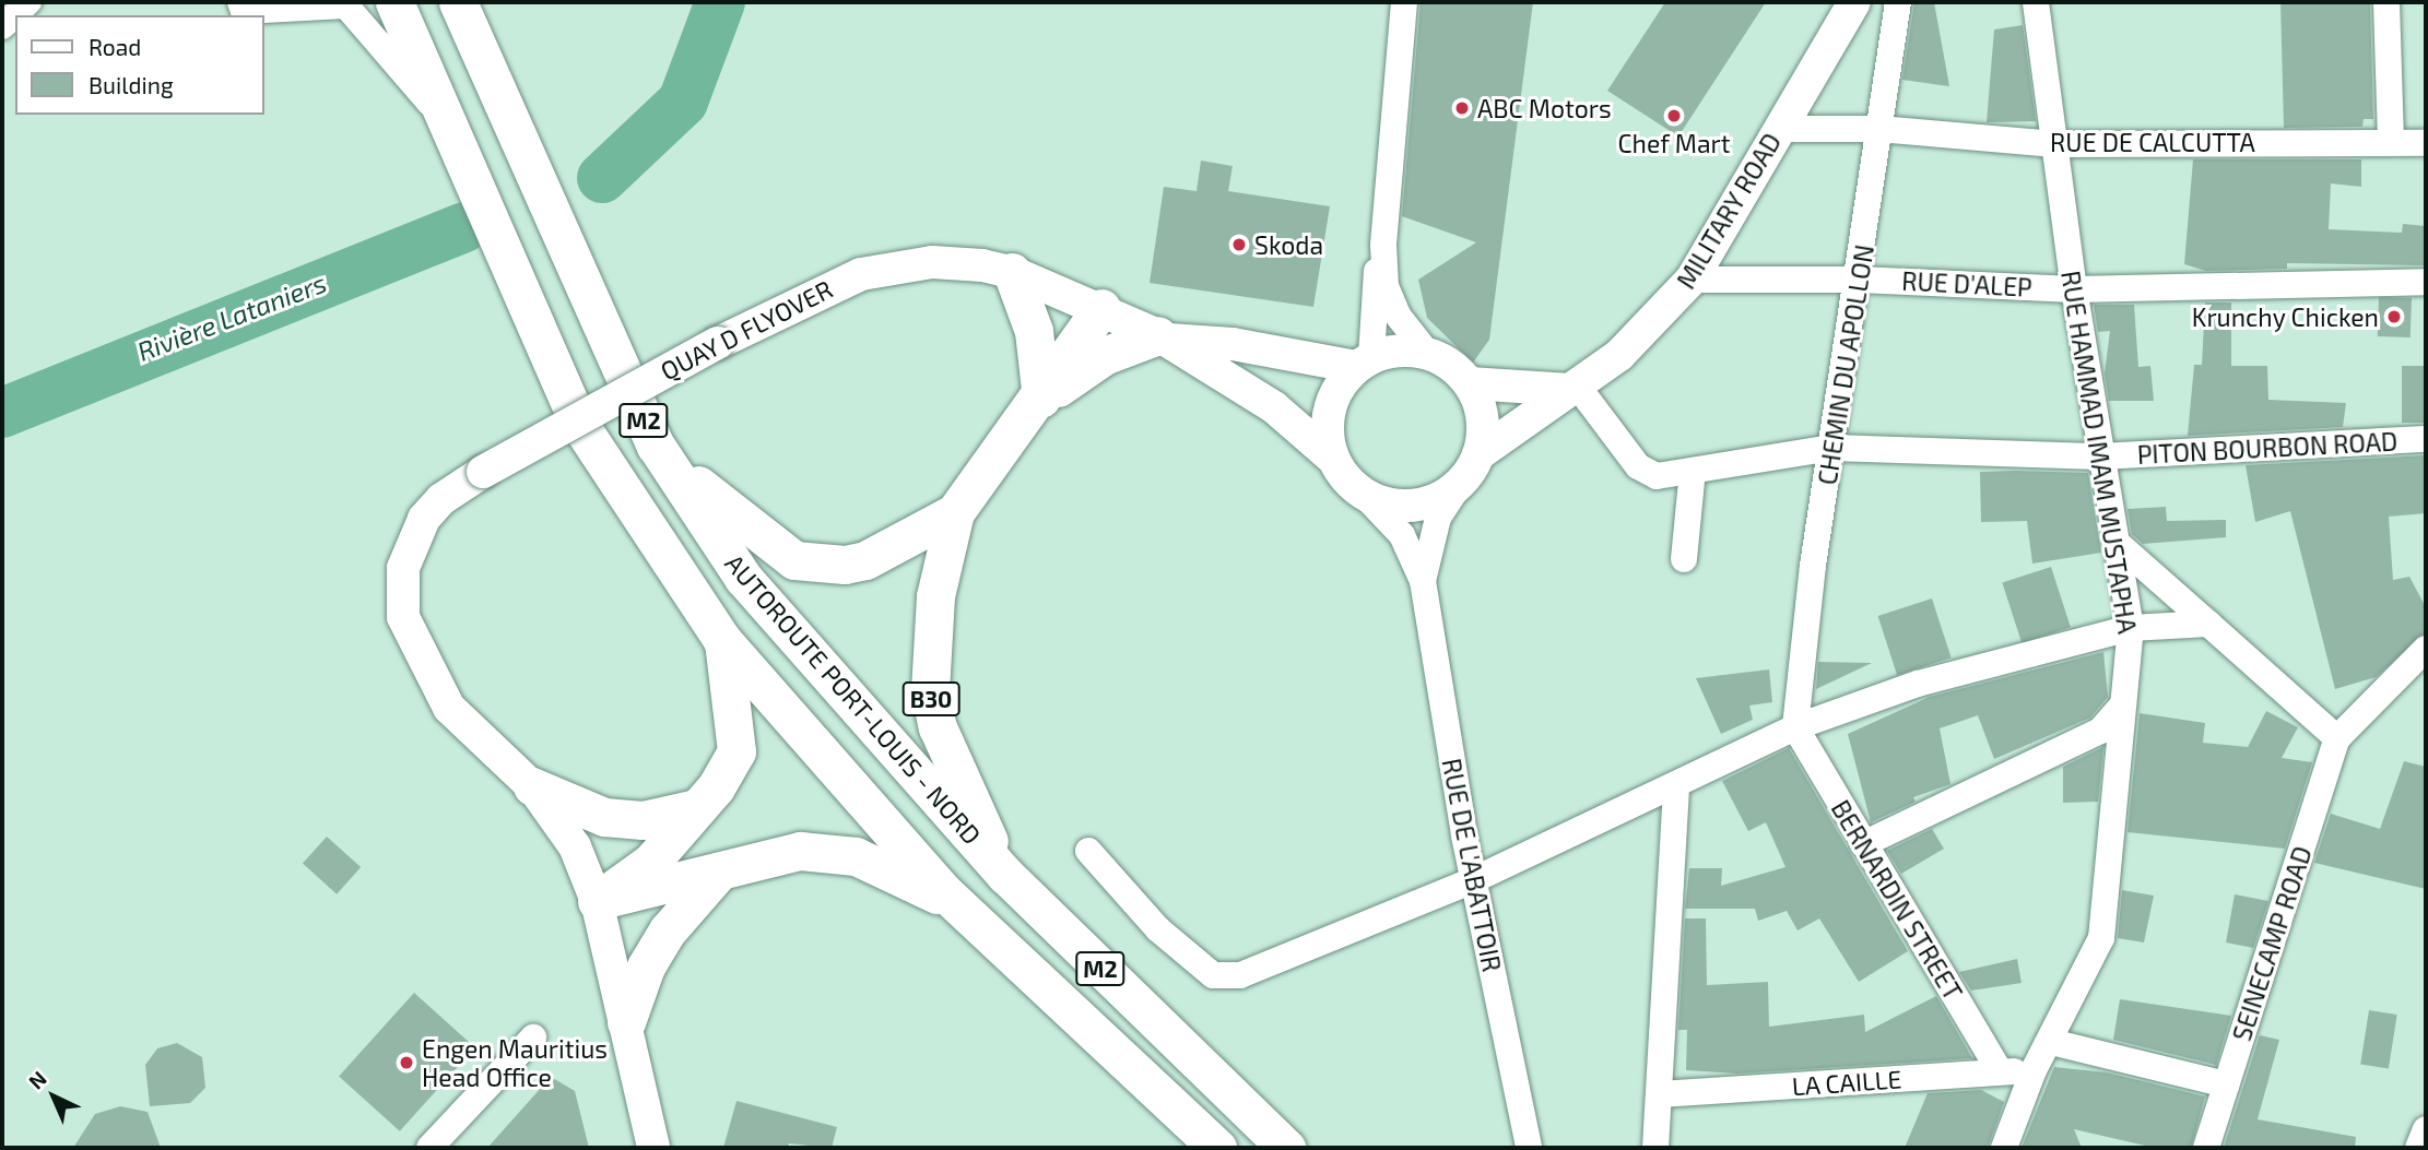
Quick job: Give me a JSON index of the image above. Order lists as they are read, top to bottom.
{
  "streets": {
    "highway": ["M2", "AUTOROUTE PORT-LOUIS - NORD", "B30"],
    "main road": ["MILITARY ROAD", "QUAY D FLYOVER"],
    "street": [
      "RUE DE CALCUTTA",
      "RUE D'ALEP",
      "CHEMIN DU APOLLON",
      "PITON BOURBON ROAD",
      "RUE HAMMAD IMAM MUSTAPHA",
      "RUE DE L'ABATTOIR",
      "BERNARDIN STREET",
      "SEINECAMP ROAD",
      "LA CAILLE"
    ]
  },
  "crossings": [
    ["RUE DE CALCUTTA", "MILITARY ROAD"],
    ["RUE DE CALCUTTA", "CHEMIN DU APOLLON"],
    ["RUE DE CALCUTTA", "RUE HAMMAD IMAM MUSTAPHA"],
    ["MILITARY ROAD", "RUE D'ALEP"],
    ["MILITARY ROAD", "QUAY D FLYOVER"],
    ["MILITARY ROAD", "PITON BOURBON ROAD"],
    ["MILITARY ROAD", "RUE DE L'ABATTOIR"],
    ["RUE D'ALEP", "CHEMIN DU APOLLON"],
    ["RUE D'ALEP", "RUE HAMMAD IMAM MUSTAPHA"],
    ["QUAY D FLYOVER", "RUE DE L'ABATTOIR"],
    ["CHEMIN DU APOLLON", "PITON BOURBON ROAD"],
    ["CHEMIN DU APOLLON", "BERNARDIN STREET"],
    ["PITON BOURBON ROAD", "RUE HAMMAD IMAM MUSTAPHA"],
    ["RUE HAMMAD IMAM MUSTAPHA", "LA CAILLE"],
    ["AUTOROUTE PORT-LOUIS - NORD", "B30"],
    ["BERNARDIN STREET", "LA CAILLE"]
  ],
  "water": ["Rivière Lataniers"],
  "places": [
    "ABC Motors",
    "Chef Mart",
    "Skoda",
    "Krunchy Chicken",
    "Engen Mauritius Head Office"
  ],
  "legend": ["Road", "Building"],
  "north": "top left"
}
